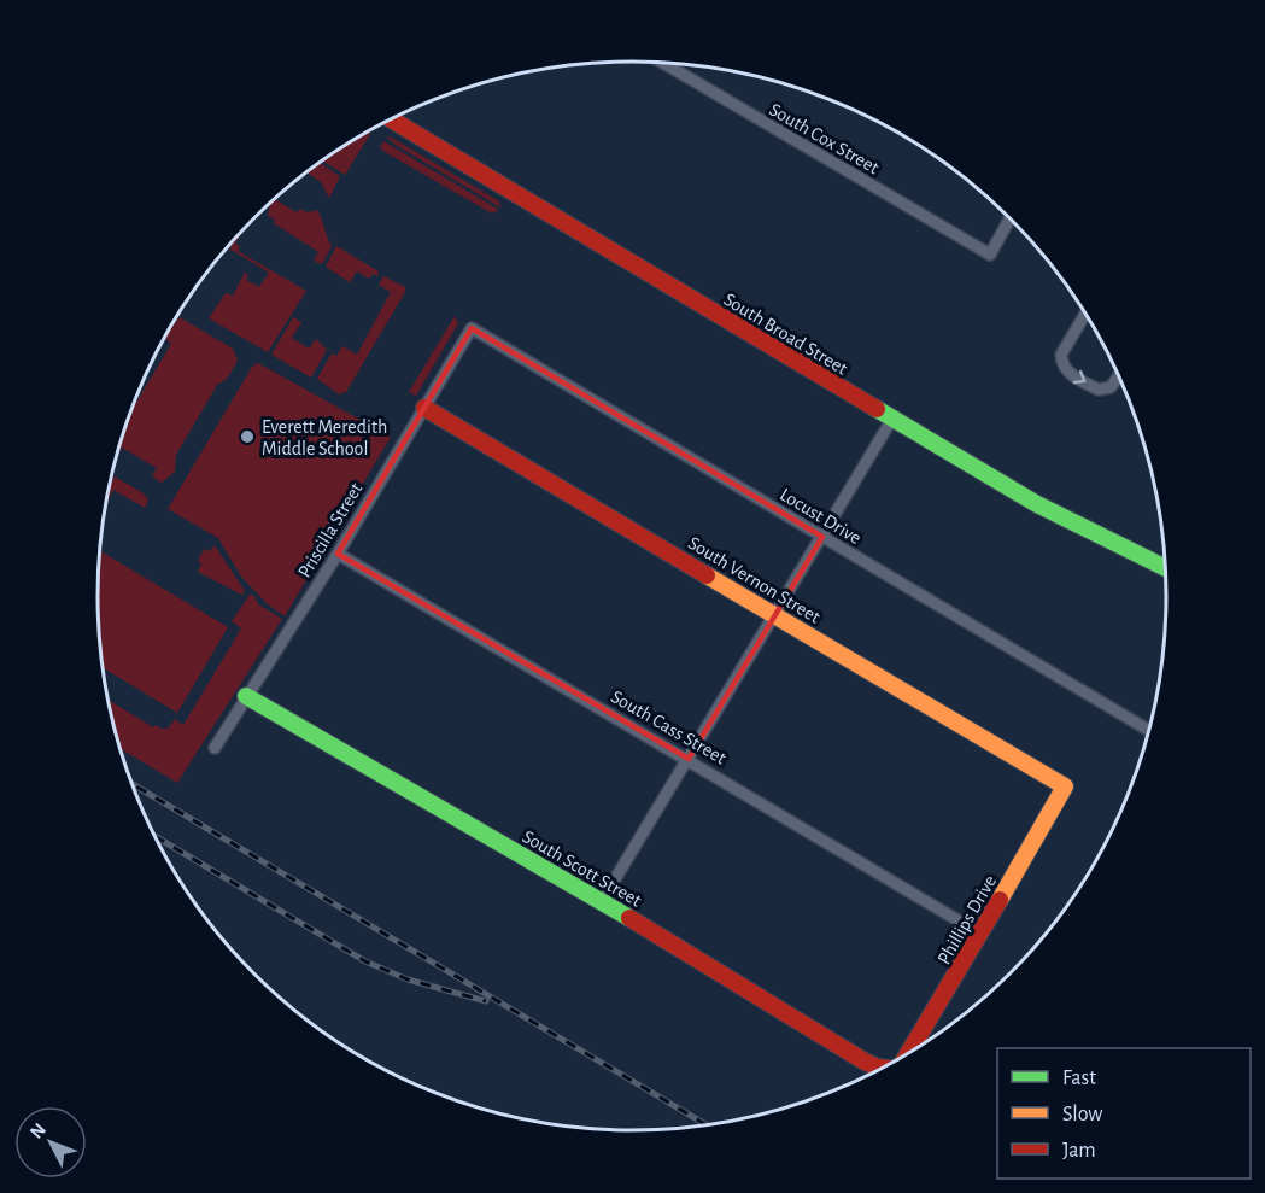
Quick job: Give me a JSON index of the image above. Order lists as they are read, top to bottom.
{
  "streets": {
    "street": [
      "South Cox Street",
      "South Broad Street",
      "Locust Drive",
      "Priscilla Street",
      "South Vernon Street",
      "South Cass Street",
      "South Scott Street",
      "Phillips Drive"
    ]
  },
  "crossings": [
    ["Locust Drive", "Priscilla Street"],
    ["Priscilla Street", "South Vernon Street"],
    ["Priscilla Street", "South Cass Street"],
    ["Priscilla Street", "South Scott Street"],
    ["South Vernon Street", "Phillips Drive"],
    ["South Cass Street", "Phillips Drive"]
  ],
  "places": ["Everett Meredith Middle School"],
  "legend": ["Fast", "Slow", "Jam"],
  "north": "top left"
}
